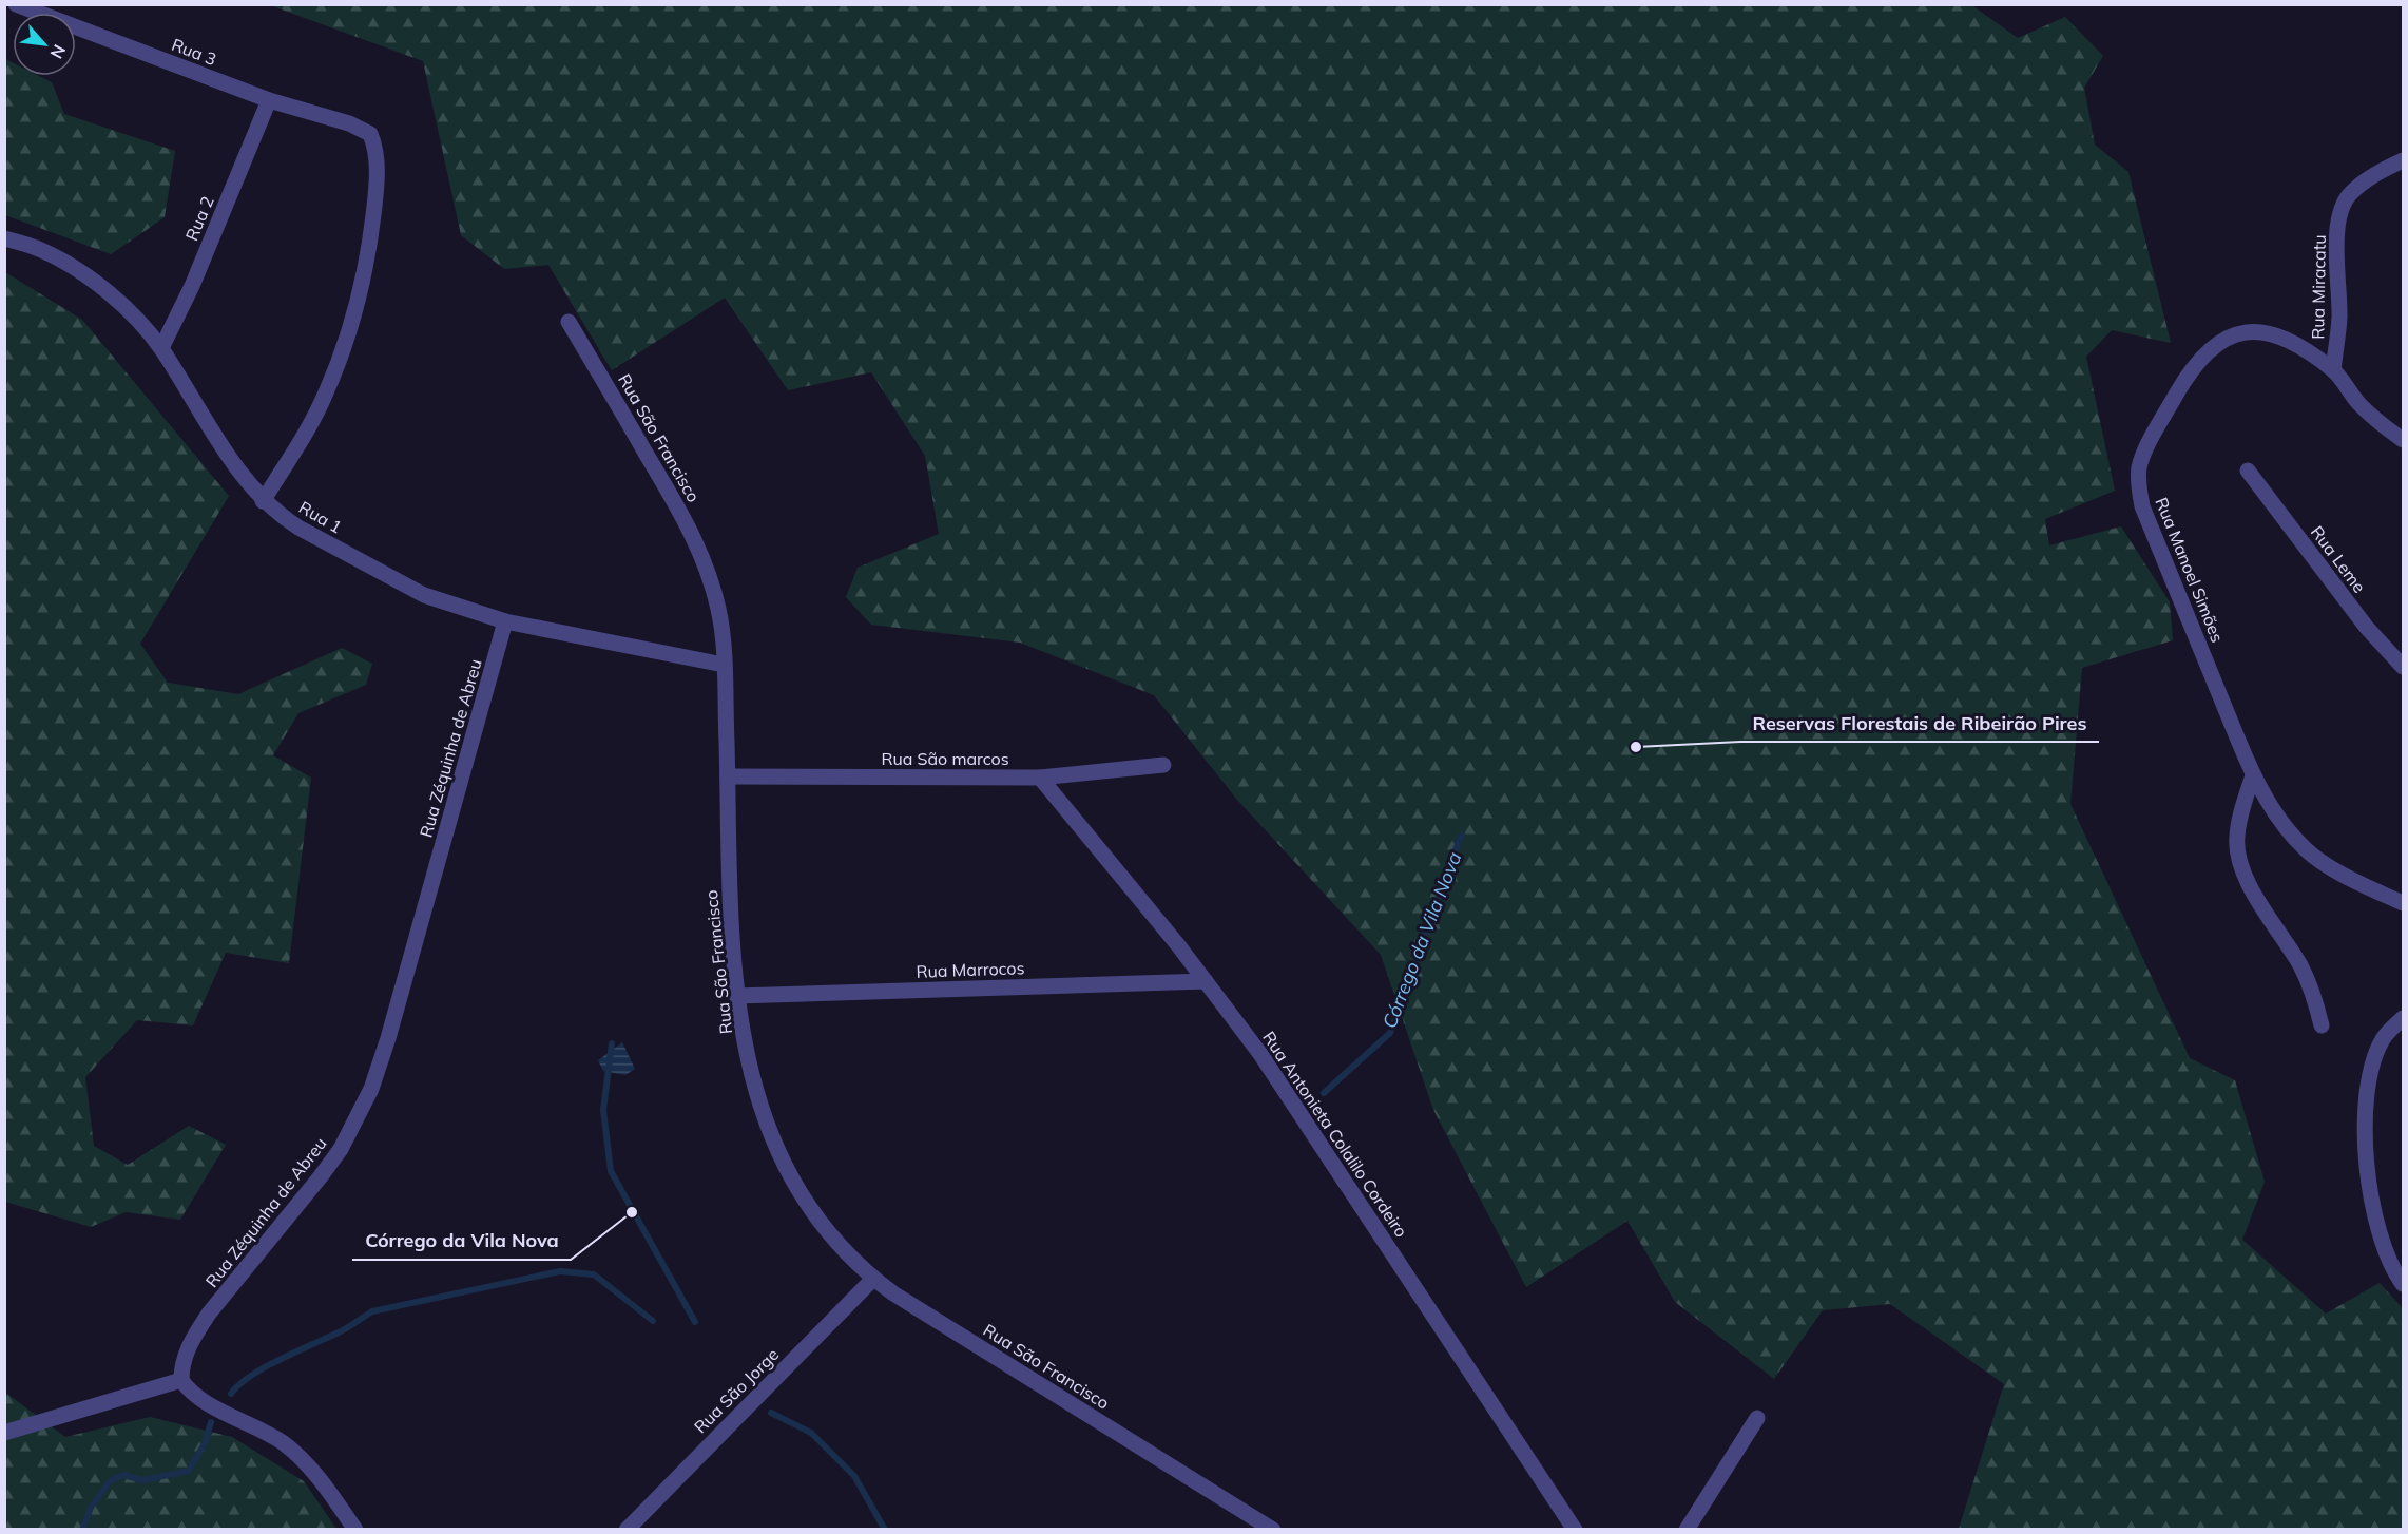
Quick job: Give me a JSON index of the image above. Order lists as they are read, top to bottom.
{
  "streets": {
    "street": [
      "Rua 3",
      "Rua 2",
      "Rua Miracatu",
      "Rua São Francisco",
      "Rua 1",
      "Rua Leme",
      "Rua Manoel Simões",
      "Rua Zéquinha de Abreu",
      "Rua São marcos",
      "Rua Marrocos",
      "Rua Antonieta Colalilo Cordeiro",
      "Rua São Jorge"
    ]
  },
  "crossings": [
    ["Rua 3", "Rua 2"],
    ["Rua 3", "Rua 1"],
    ["Rua 2", "Rua 1"],
    ["Rua Miracatu", "Rua Manoel Simões"],
    ["Rua São Francisco", "Rua 1"],
    ["Rua São Francisco", "Rua São marcos"],
    ["Rua São Francisco", "Rua Marrocos"],
    ["Rua São Francisco", "Rua São Jorge"],
    ["Rua 1", "Rua Zéquinha de Abreu"],
    ["Rua São marcos", "Rua Antonieta Colalilo Cordeiro"],
    ["Rua Marrocos", "Rua Antonieta Colalilo Cordeiro"]
  ],
  "water": ["Córrego da Vila Nova"],
  "places": ["Reservas Florestais de Ribeirão Pires", "Córrego da Vila Nova"],
  "north": "bottom right"
}
